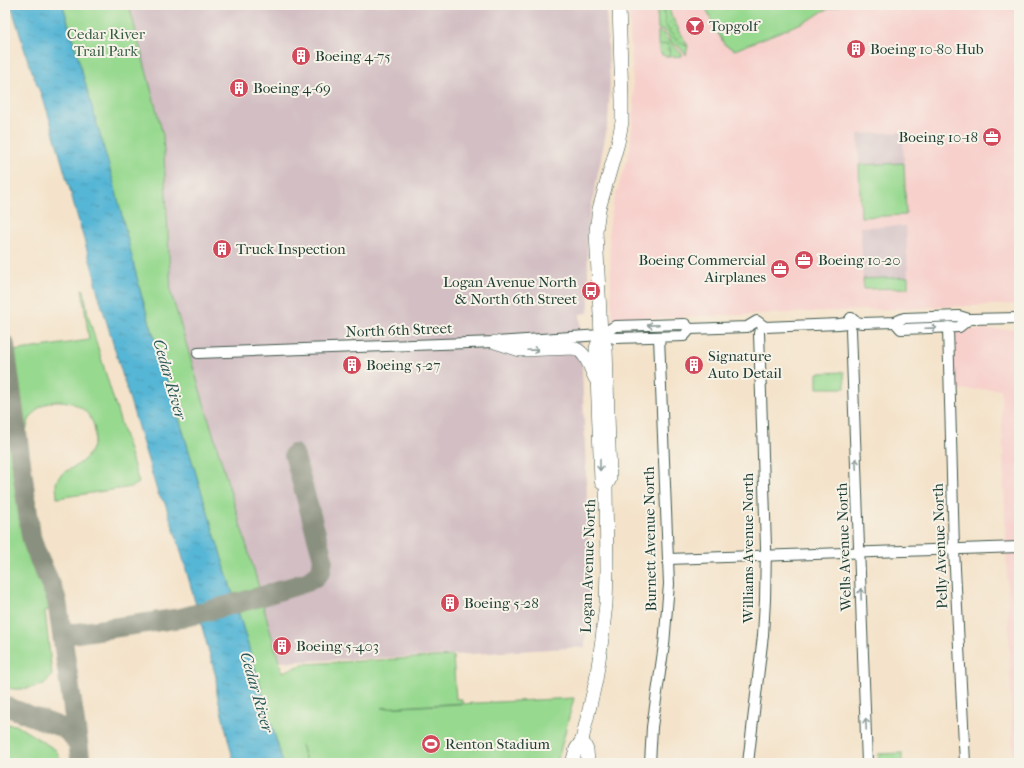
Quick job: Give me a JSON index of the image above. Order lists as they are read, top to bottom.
{
  "streets": {
    "main road": ["Logan Avenue North"],
    "street": [
      "North 6th Street",
      "Burnett Avenue North",
      "Pelly Avenue North",
      "Wells Avenue North",
      "Williams Avenue North"
    ]
  },
  "crossings": [
    ["North 6th Street", "Burnett Avenue North"],
    ["North 6th Street", "Pelly Avenue North"],
    ["North 6th Street", "Wells Avenue North"],
    ["North 6th Street", "Williams Avenue North"],
    ["North 6th Street", "Logan Avenue North"]
  ],
  "one_way": ["Wells Avenue North"],
  "water": ["Cedar River"],
  "parks": ["Cedar River Trail Park"],
  "places": {
    "bar": ["Topgolf"],
    "building": [
      "Boeing 10-80 Hub",
      "Boeing 4-75",
      "Boeing 4-69",
      "Truck Inspection",
      "Boeing 5-27",
      "Signature Auto Detail",
      "Boeing 5-28",
      "Boeing 5-403"
    ],
    "office": ["Boeing 10-18", "Boeing 10-20", "Boeing Commercial Airplanes"],
    "bus stop": ["Logan Avenue North & North 6th Street"],
    "sports": ["Renton Stadium"]
  }
}
